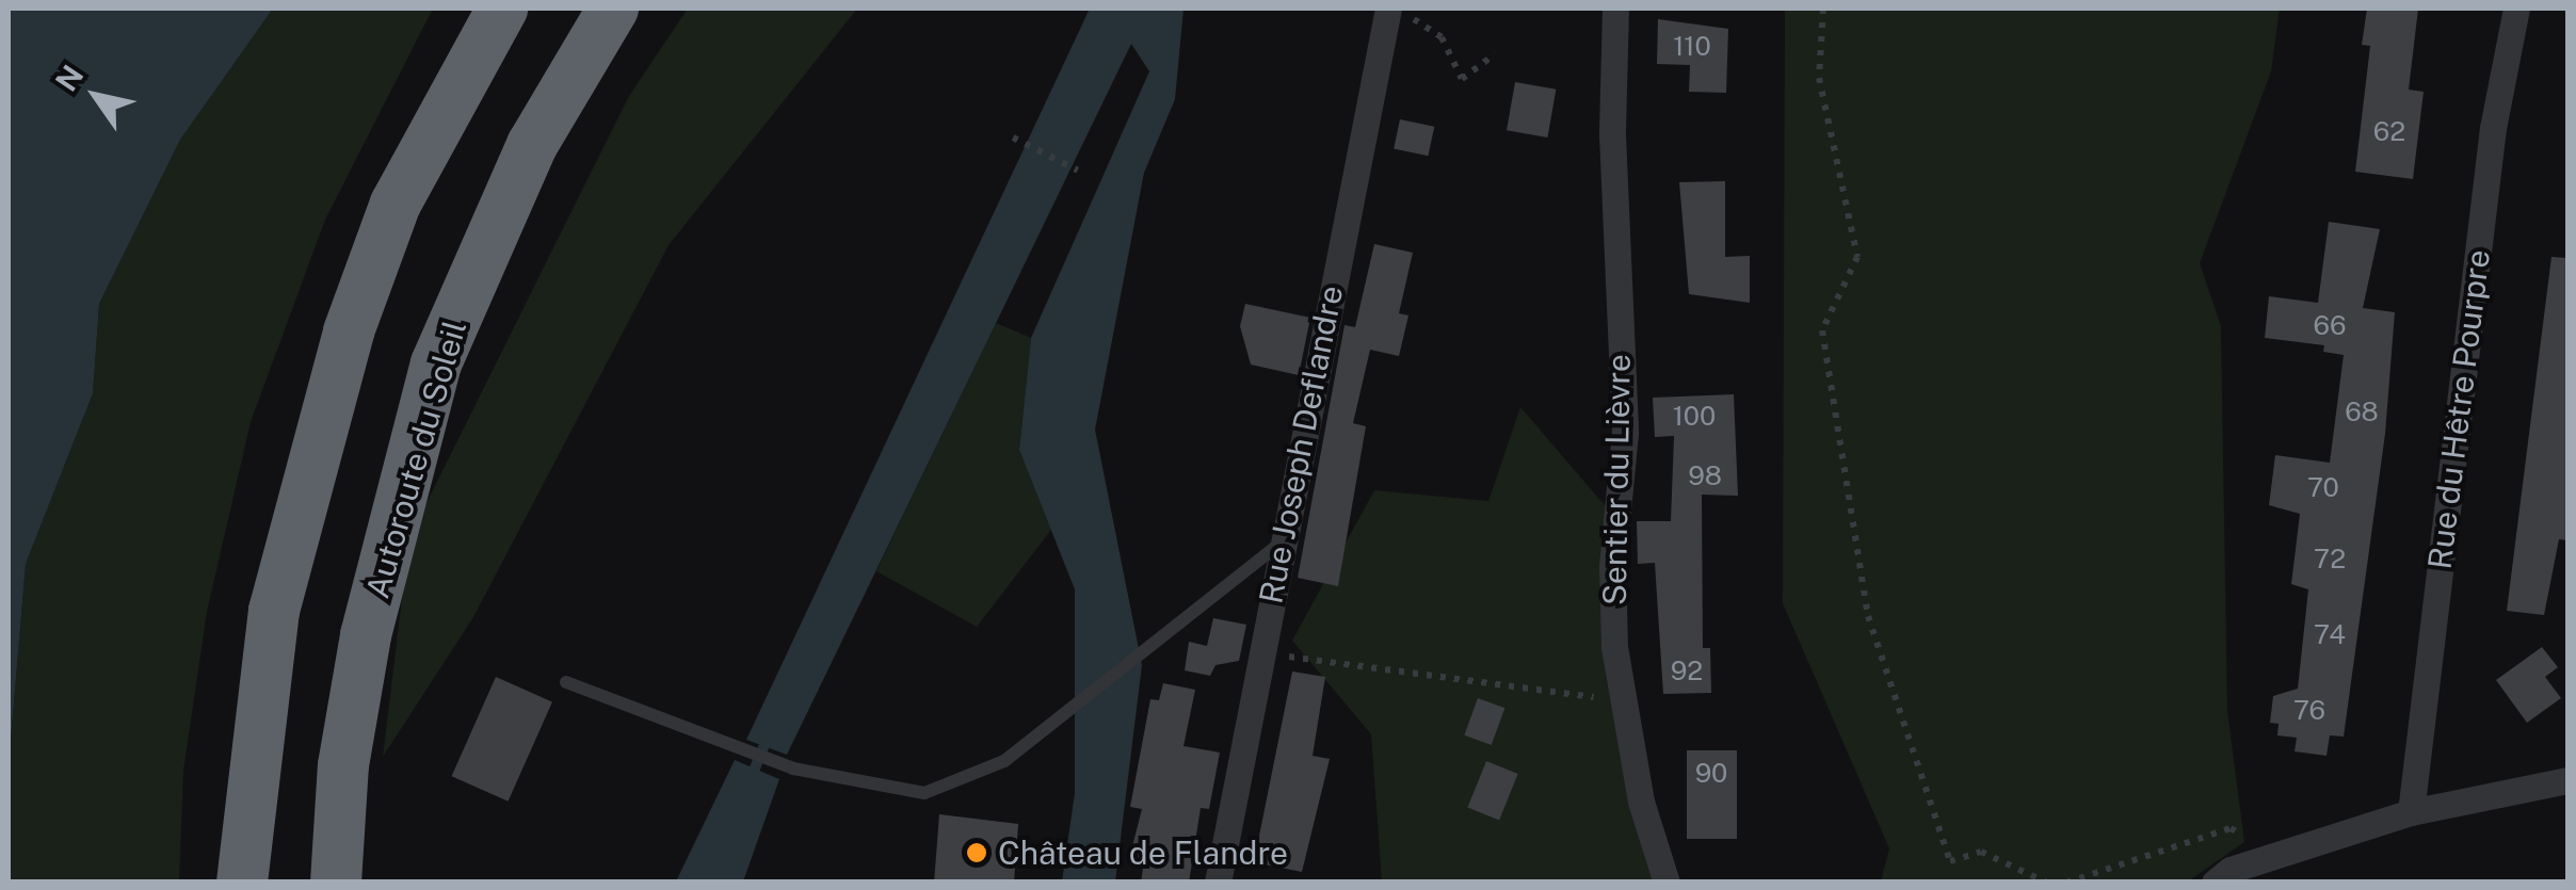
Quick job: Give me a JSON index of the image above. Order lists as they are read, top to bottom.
{
  "streets": {
    "highway": ["Autoroute du Soleil"],
    "street": ["Rue du Hêtre Pourpre", "Rue Joseph Deflandre", "Sentier du Lièvre"]
  },
  "places": ["Château de Flandre"],
  "house_numbers": [
    "110",
    "62",
    "66",
    "68",
    "100",
    "98",
    "70",
    "72",
    "74",
    "92",
    "76",
    "90"
  ],
  "north": "top left"
}
